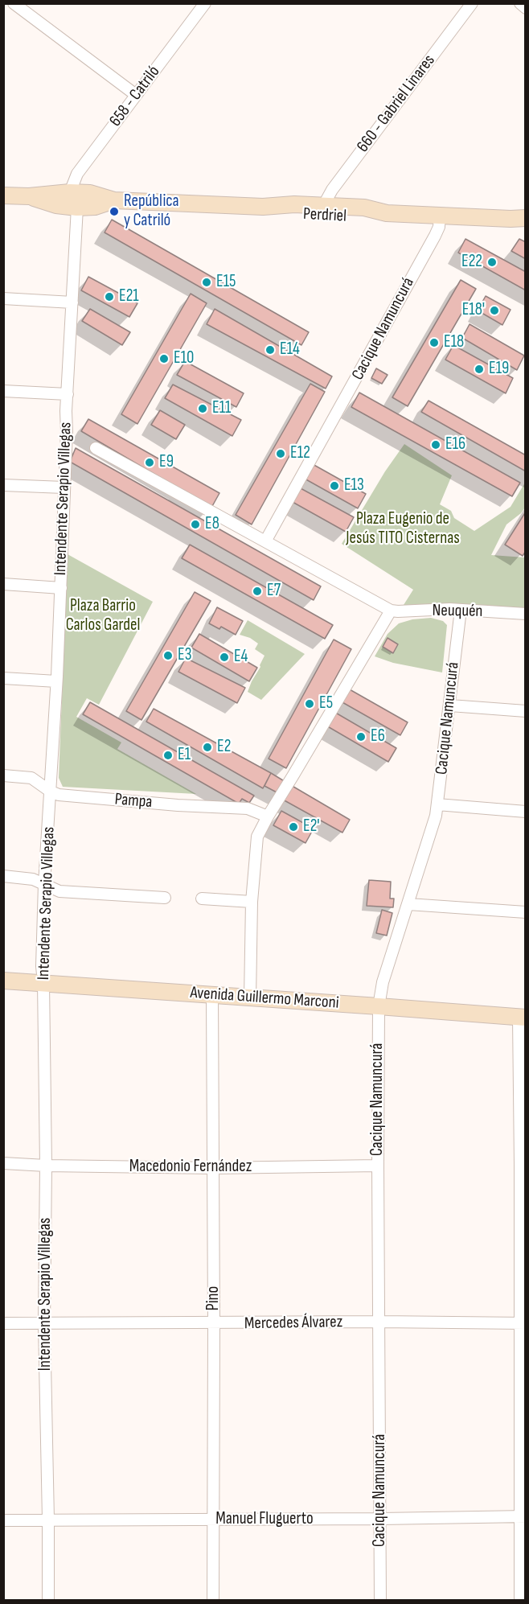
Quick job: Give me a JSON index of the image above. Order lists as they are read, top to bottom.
{
  "streets": {
    "main road": ["Perdriel", "Avenida Guillermo Marconi"],
    "street": [
      "658 - Catriló",
      "660 - Gabriel Linares",
      "Cacique Namuncurá",
      "Intendente Serapio Villegas",
      "Neuquén",
      "Pampa",
      "Macedonio Fernández",
      "Pino",
      "Mercedes Álvarez",
      "Manuel Fluguerto"
    ]
  },
  "crossings": [
    ["Cacique Namuncurá", "Neuquén"],
    ["Cacique Namuncurá", "Avenida Guillermo Marconi"],
    ["Cacique Namuncurá", "Macedonio Fernández"],
    ["Cacique Namuncurá", "Mercedes Álvarez"],
    ["Cacique Namuncurá", "Manuel Fluguerto"],
    ["Intendente Serapio Villegas", "Pampa"],
    ["Intendente Serapio Villegas", "Avenida Guillermo Marconi"],
    ["Intendente Serapio Villegas", "Macedonio Fernández"],
    ["Intendente Serapio Villegas", "Mercedes Álvarez"],
    ["Intendente Serapio Villegas", "Manuel Fluguerto"],
    ["Avenida Guillermo Marconi", "Pino"],
    ["Macedonio Fernández", "Pino"],
    ["Pino", "Mercedes Álvarez"],
    ["Pino", "Manuel Fluguerto"]
  ],
  "parks": ["Plaza Eugenio de Jesús TITO Cisternas", "Plaza Barrio Carlos Gardel"],
  "places": [
    "República y Catriló",
    "E22",
    "E15",
    "E21",
    "E18'",
    "E18",
    "E14",
    "E10",
    "E19",
    "E11",
    "E16",
    "E12",
    "E9",
    "E13",
    "E8",
    "E7",
    "E3",
    "E4",
    "E5",
    "E6",
    "E2",
    "E1",
    "E2'"
  ]
}
